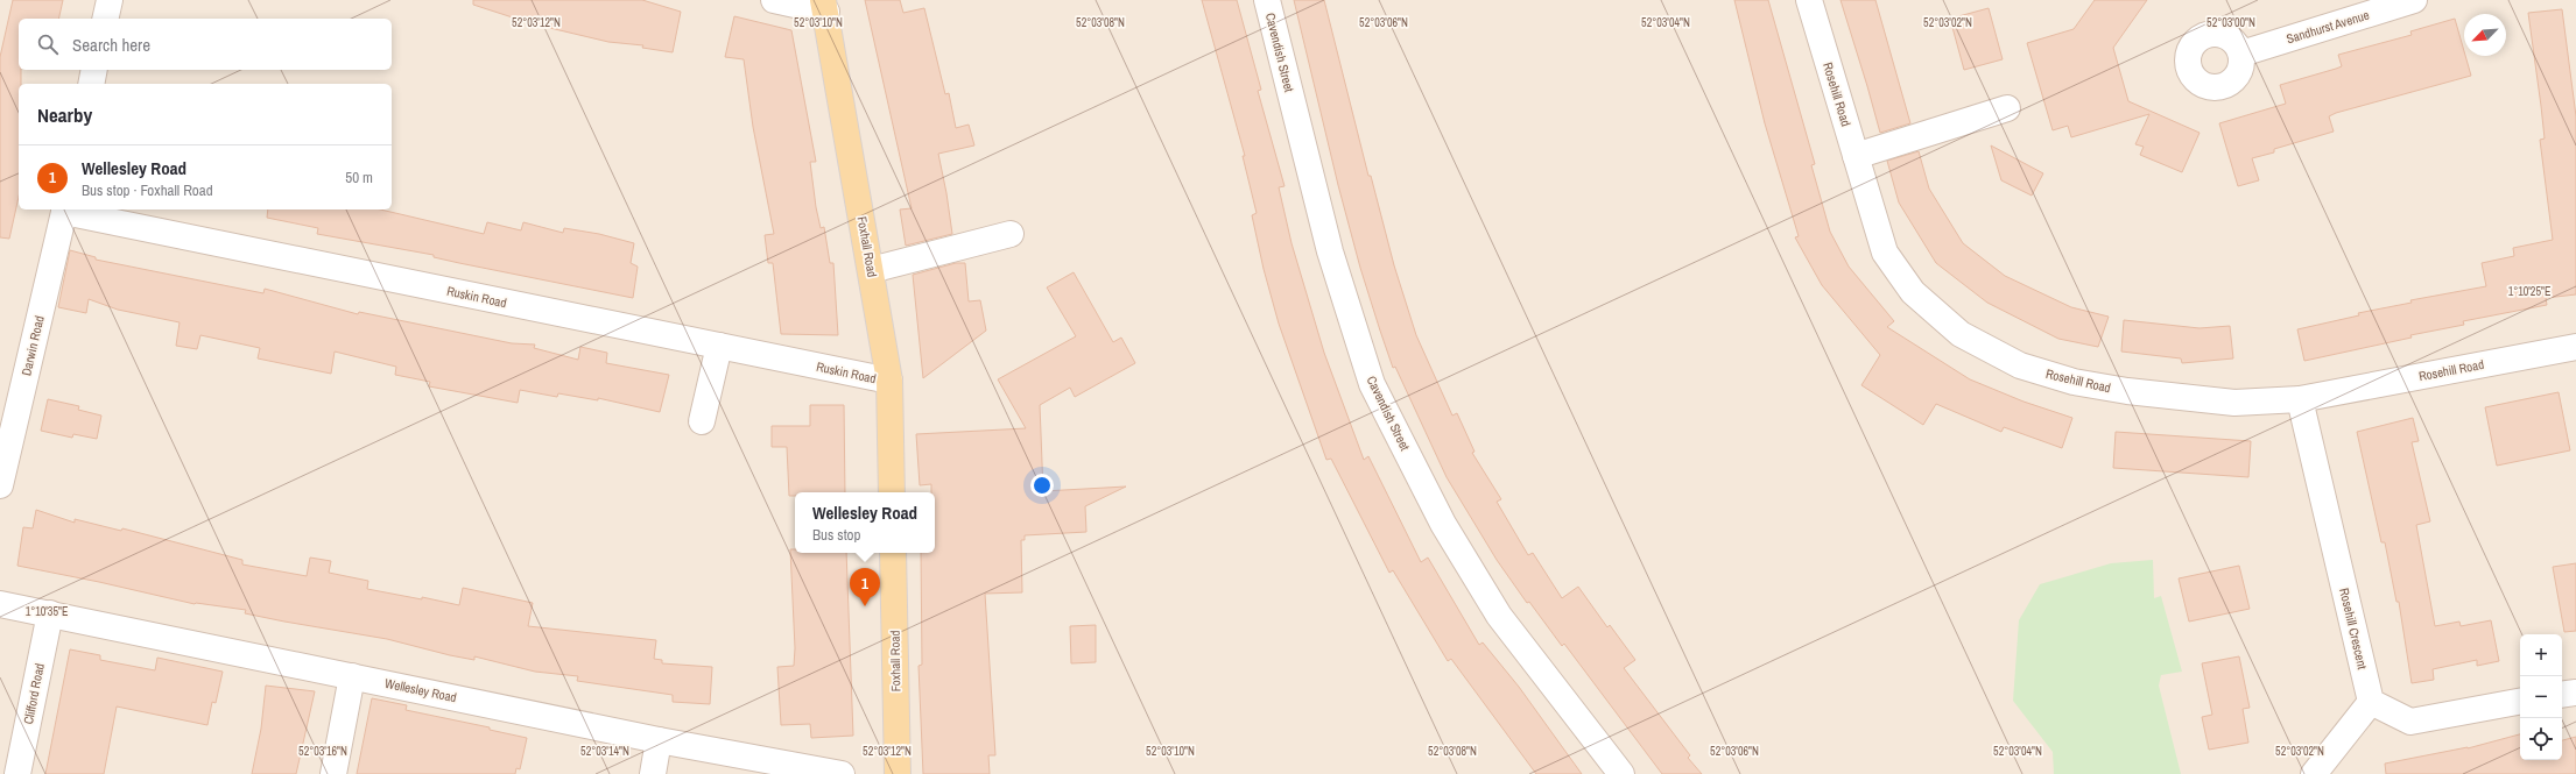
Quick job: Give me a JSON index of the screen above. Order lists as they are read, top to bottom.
{
  "streets": {
    "main road": ["Foxhall Road"],
    "street": [
      "Sandhurst Avenue",
      "Cavendish Street",
      "Rosehill Road",
      "Ruskin Road",
      "Darwin Road",
      "Rosehill Crescent",
      "Wellesley Road",
      "Clifford Road"
    ]
  },
  "crossings": [
    ["Rosehill Road", "Rosehill Crescent"],
    ["Foxhall Road", "Ruskin Road"],
    ["Ruskin Road", "Darwin Road"],
    ["Wellesley Road", "Clifford Road"]
  ],
  "north": "bottom left",
  "page": {
    "search": "Search here",
    "heading": "Nearby",
    "list": [
      {
        "mark": "1",
        "name": "Wellesley Road",
        "note": "Bus stop · Foxhall Road",
        "value": "50 m"
      }
    ],
    "popup": ["Wellesley Road", "Bus stop"],
    "pins": "1",
    "map_buttons": ["+", "−"]
  },
  "coordinates": [
    "52°03'12\"N",
    "52°03'10\"N",
    "52°03'08\"N",
    "52°03'06\"N",
    "52°03'04\"N",
    "52°03'02\"N",
    "52°03'00\"N",
    "1°10'25\"E",
    "1°10'35\"E",
    "52°03'16\"N",
    "52°03'14\"N"
  ]
}
